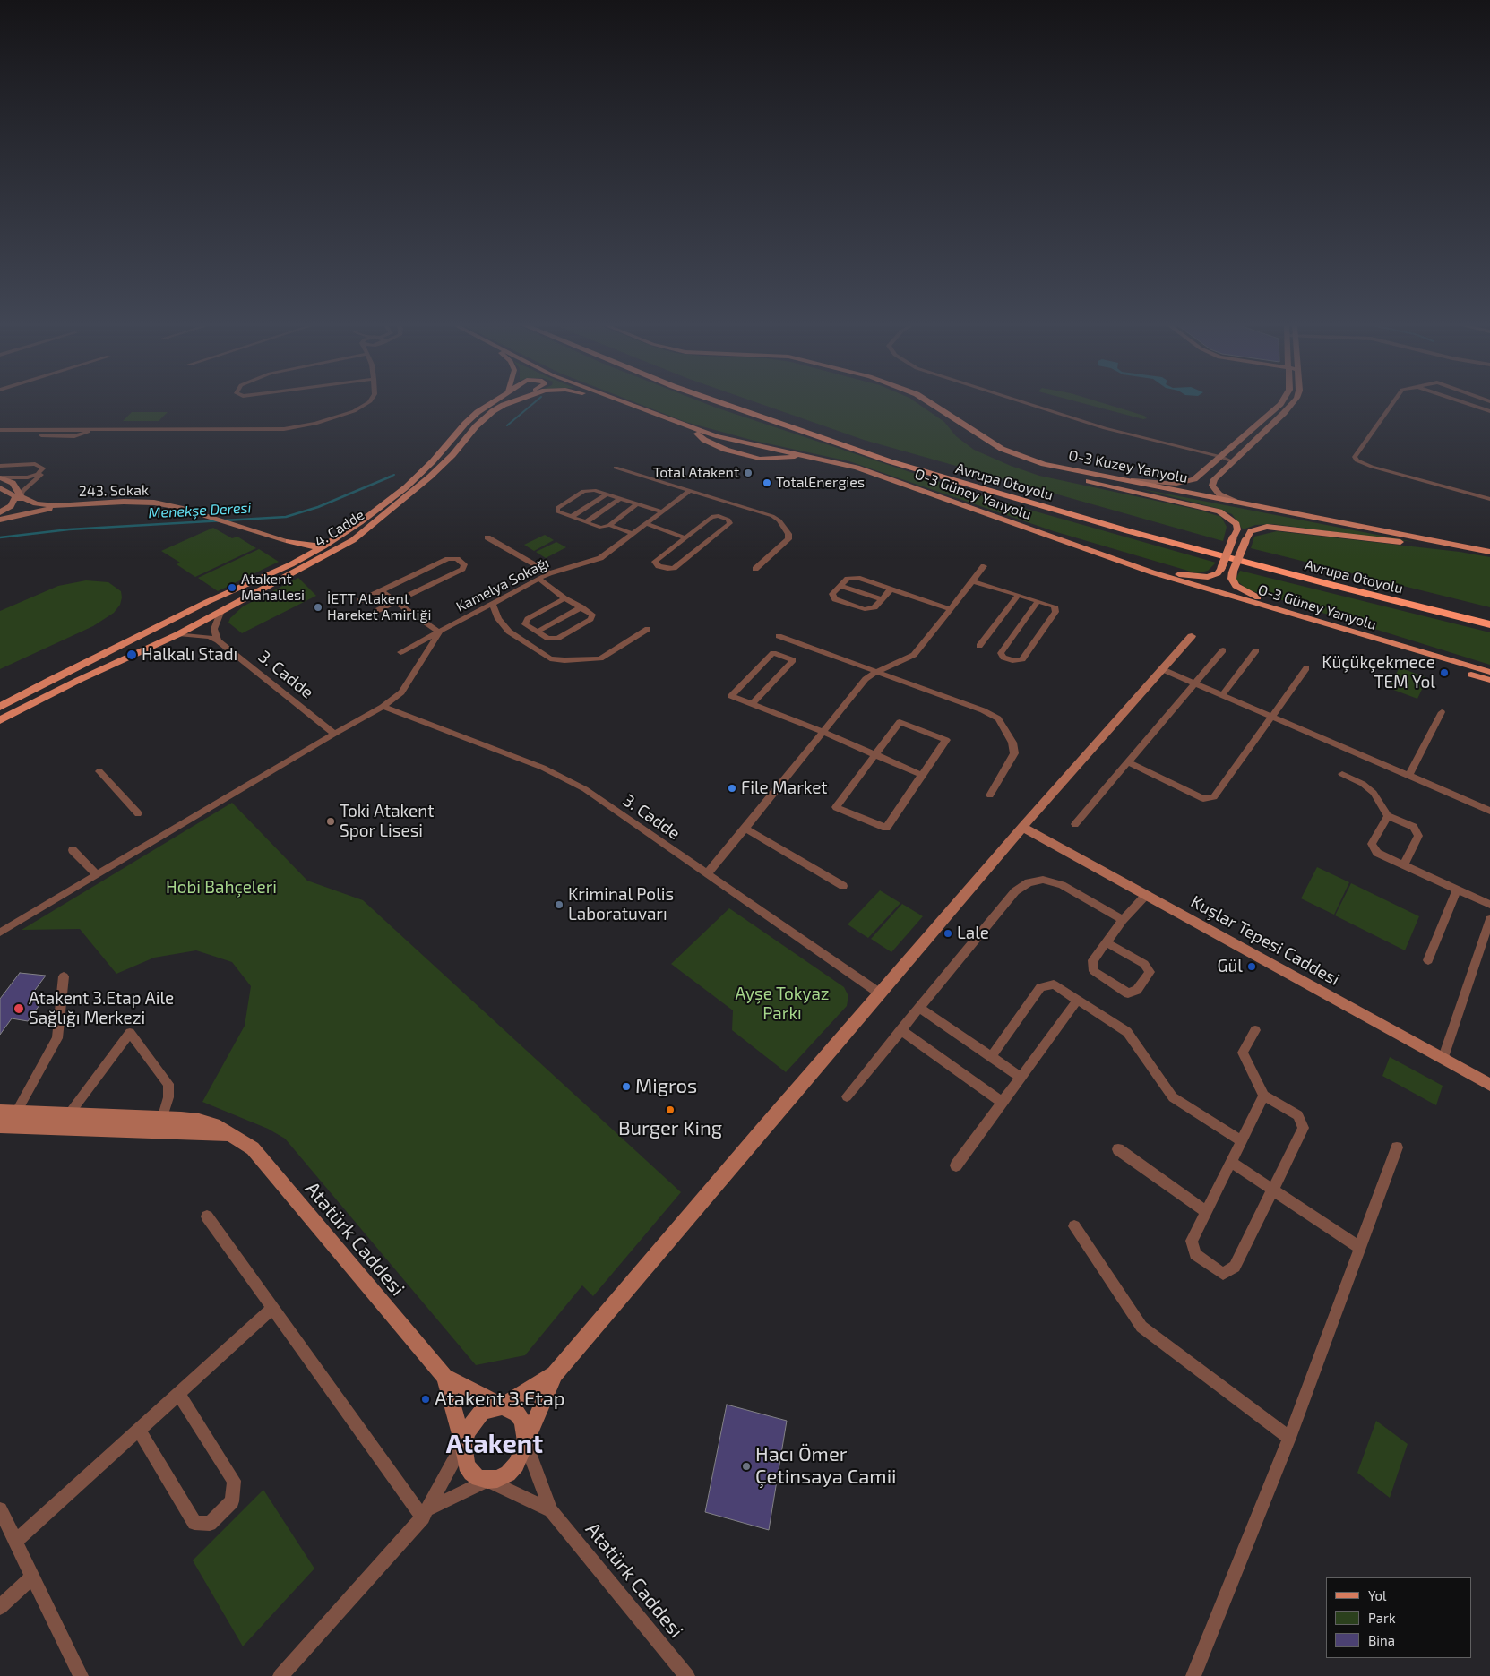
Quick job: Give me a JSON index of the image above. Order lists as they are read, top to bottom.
{
  "streets": {
    "highway": ["Avrupa Otoyolu"],
    "main road": ["O-3 Kuzey Yanyolu", "O-3 Güney Yanyolu", "4. Cadde"],
    "street": [
      "243. Sokak",
      "Kamelya Sokağı",
      "3. Cadde",
      "Kuşlar Tepesi Caddesi",
      "Atatürk Caddesi"
    ]
  },
  "crossings": [
    ["O-3 Güney Yanyolu", "4. Cadde"]
  ],
  "districts": ["Atakent"],
  "water": ["Menekşe Deresi"],
  "parks": ["Hobi Bahçeleri", "Ayşe Tokyaz Parkı"],
  "places": [
    "Total Atakent",
    "TotalEnergies",
    "Atakent Mahallesi",
    "İETT Atakent Hareket Amirliği",
    "Halkalı Stadı",
    "Küçükçekmece TEM Yol",
    "File Market",
    "Toki Atakent Spor Lisesi",
    "Kriminal Polis Laboratuvarı",
    "Lale",
    "Gül",
    "Atakent 3.Etap Aile Sağlığı Merkezi",
    "Migros",
    "Burger King",
    "Atakent 3.Etap",
    "Hacı Ömer Çetinsaya Camii"
  ],
  "legend": ["Yol", "Park", "Bina"]
}
